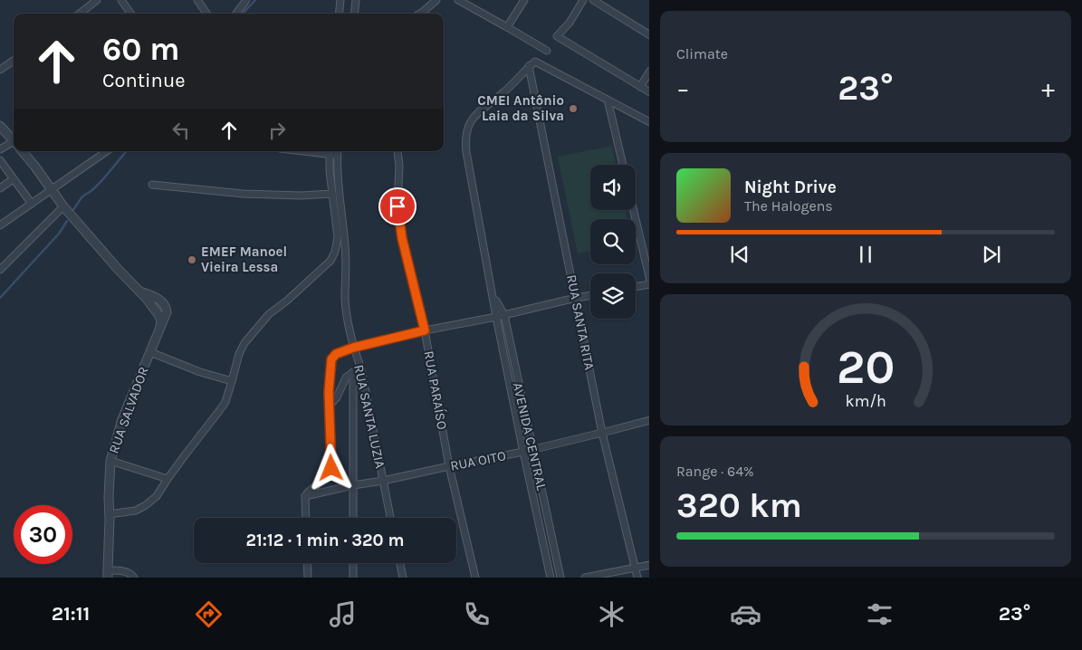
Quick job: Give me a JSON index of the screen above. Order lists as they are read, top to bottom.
{
  "streets": {
    "street": [
      "RUA SANTA RITA",
      "RUA PARAÍSO",
      "RUA SALVADOR",
      "RUA SANTA LUZIA",
      "AVENIDA CENTRAL",
      "RUA OITO"
    ]
  },
  "crossings": [
    ["RUA SANTA RITA", "AVENIDA CENTRAL"],
    ["RUA SANTA RITA", "RUA OITO"],
    ["RUA PARAÍSO", "RUA OITO"],
    ["RUA SANTA LUZIA", "RUA OITO"],
    ["AVENIDA CENTRAL", "RUA OITO"]
  ],
  "places": ["CMEI Antônio Laia da Silva", "EMEF Manoel Vieira Lessa"],
  "page": {
    "tile": [
      "Climate",
      ["Range · 64%", "320 km"]
    ],
    "turn": ["60 m", "Continue"],
    "heat": ["−", "23°", "+"],
    "song": ["Night Drive", "The Halogens"],
    "limit": "30",
    "trip": "21:12 · 1 min · 320 m",
    "tabs": ["21:11", "23°"],
    "gauge": ["20", "km/h"]
  }
}
